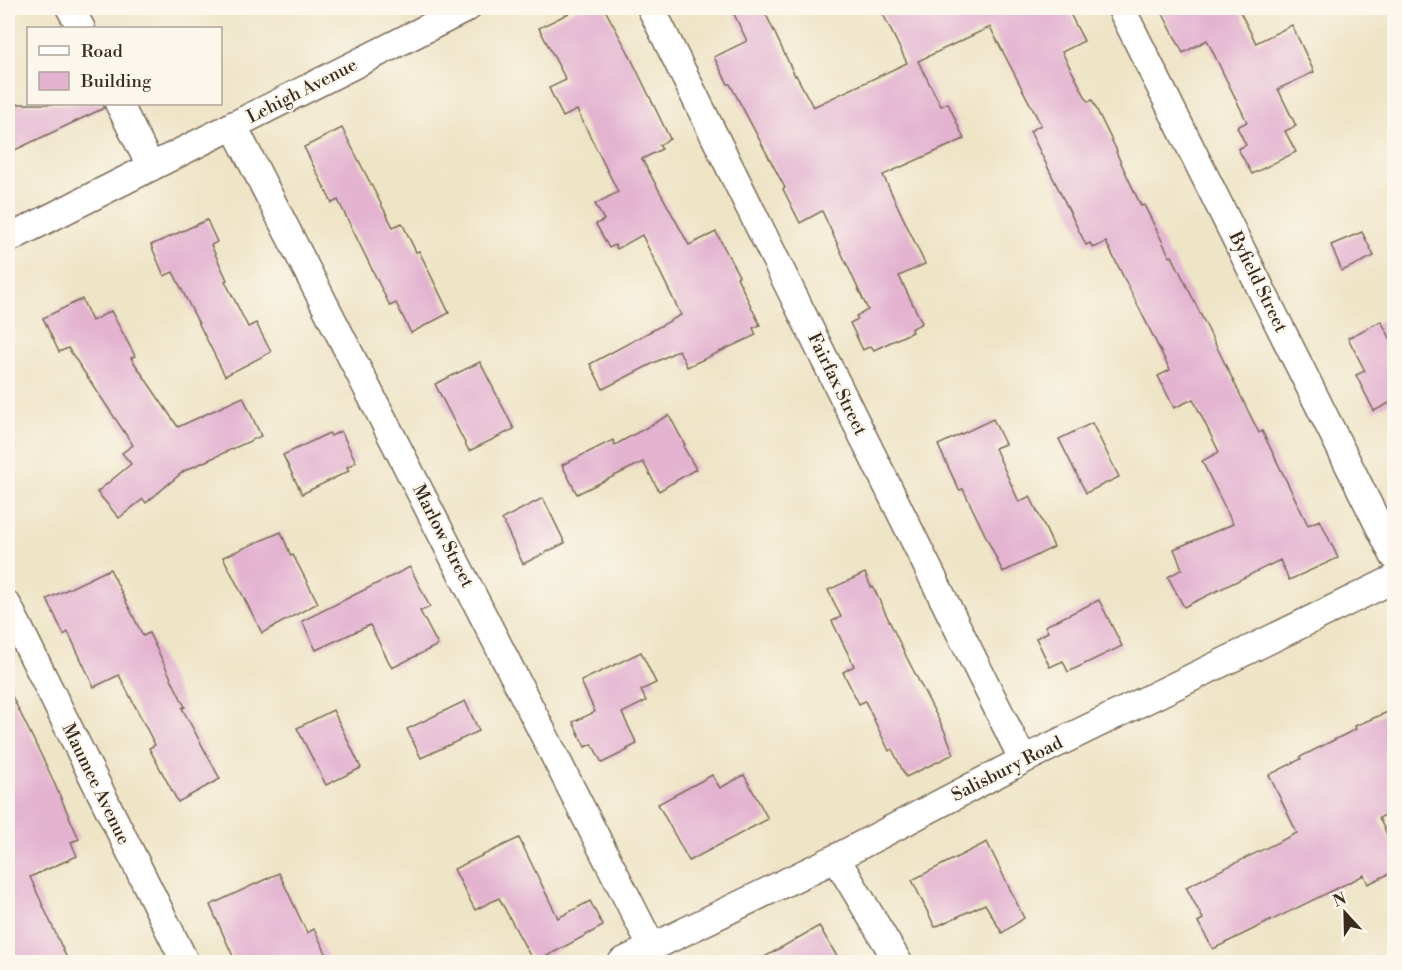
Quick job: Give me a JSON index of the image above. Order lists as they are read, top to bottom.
{
  "streets": {
    "street": [
      "Lehigh Avenue",
      "Byfield Street",
      "Fairfax Street",
      "Marlow Street",
      "Salisbury Road",
      "Maumee Avenue"
    ]
  },
  "crossings": [
    ["Lehigh Avenue", "Marlow Street"],
    ["Fairfax Street", "Salisbury Road"],
    ["Marlow Street", "Salisbury Road"]
  ],
  "legend": ["Road", "Building"],
  "north": "top"
}
